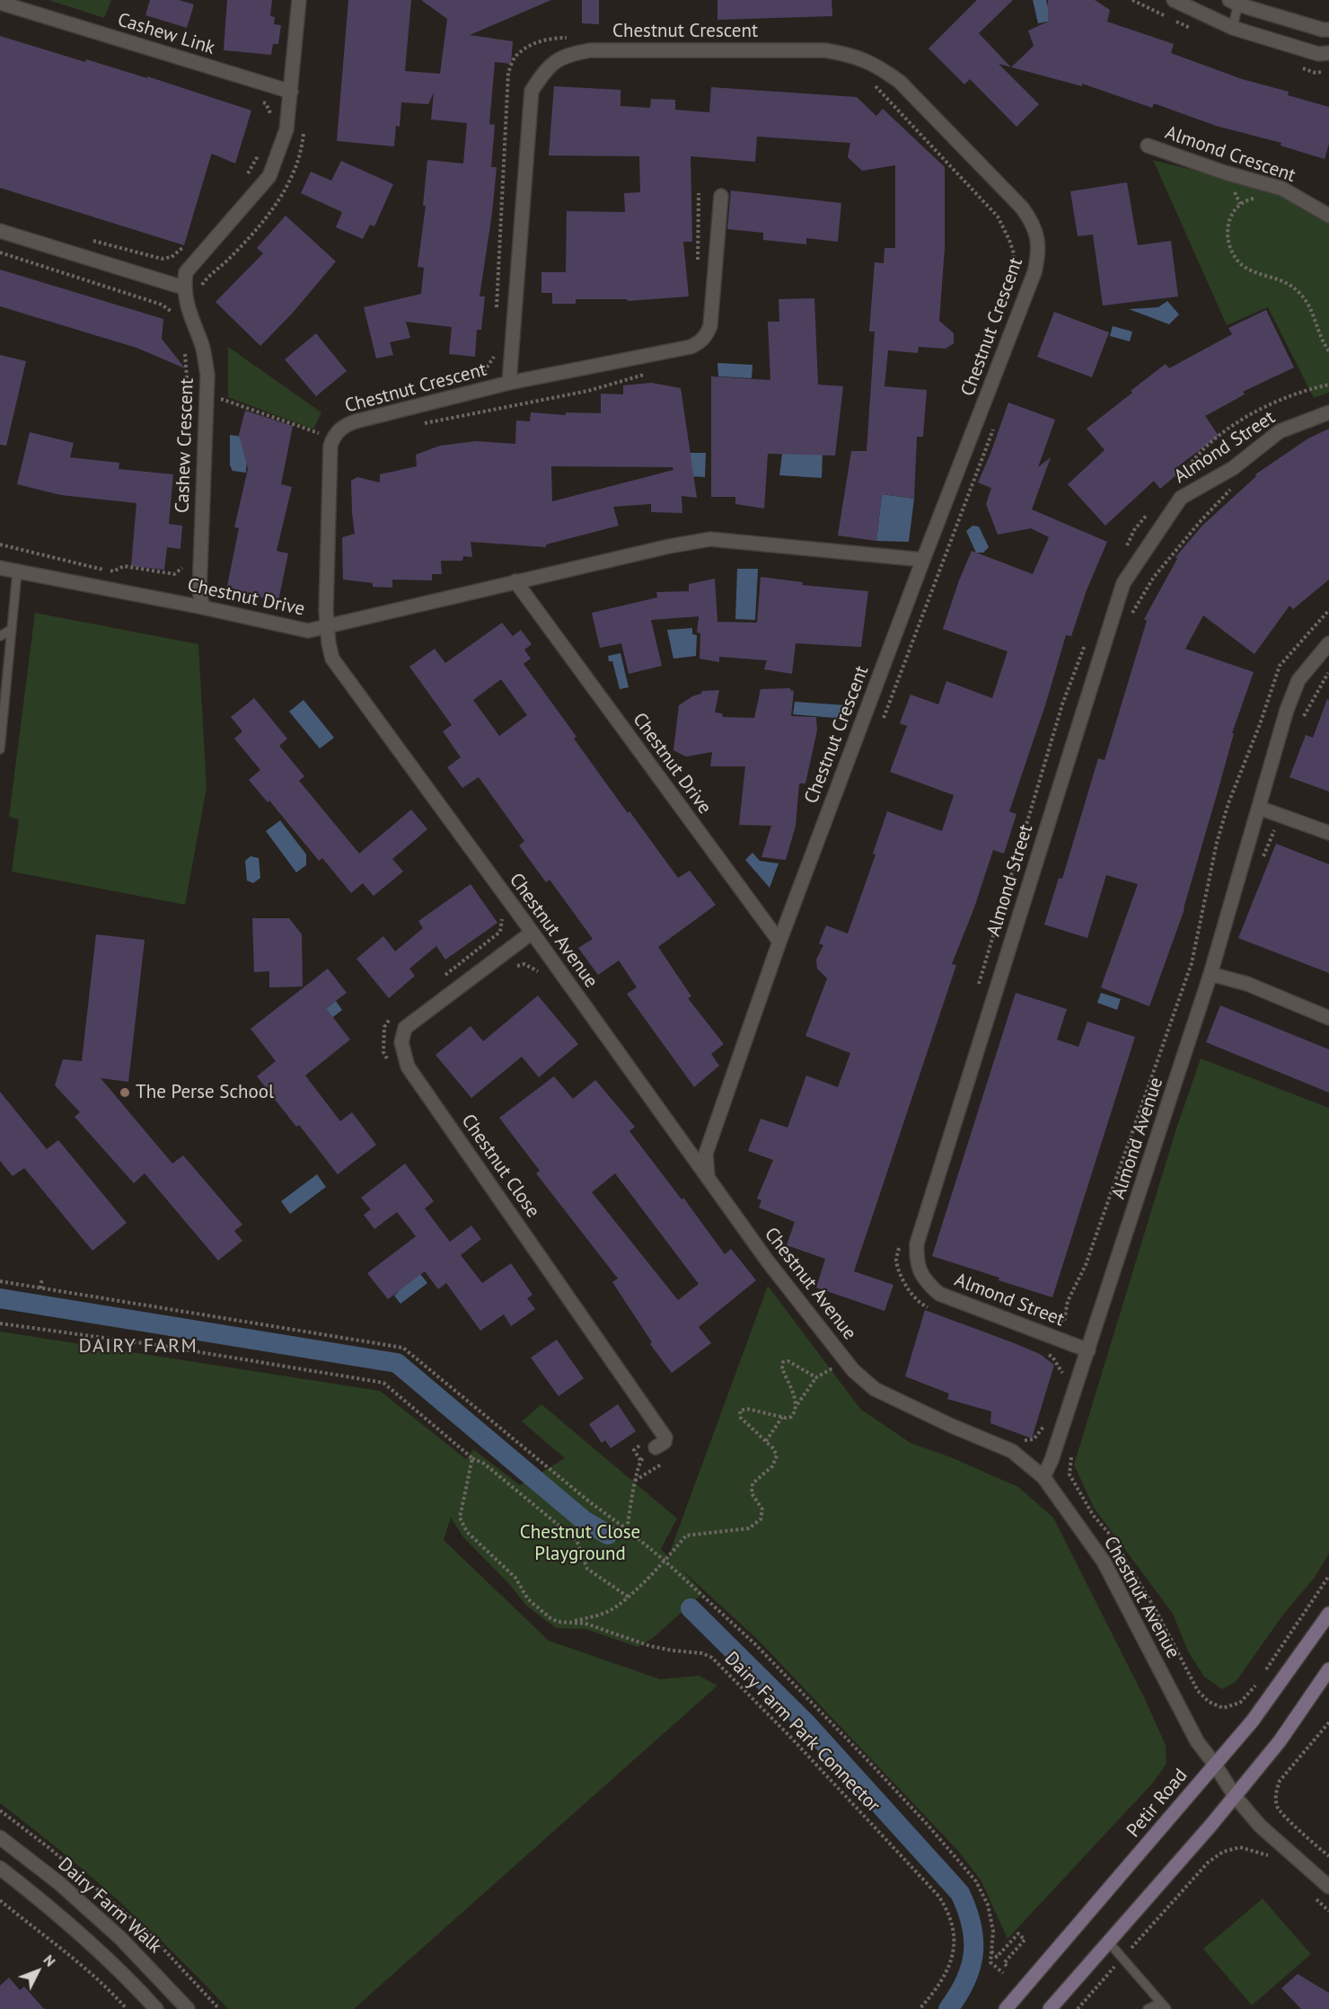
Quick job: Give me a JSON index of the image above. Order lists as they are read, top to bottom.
{
  "streets": {
    "main road": ["Petir Road"],
    "street": [
      "Chestnut Crescent",
      "Cashew Link",
      "Almond Crescent",
      "Cashew Crescent",
      "Almond Street",
      "Chestnut Drive",
      "Chestnut Avenue",
      "Almond Avenue",
      "Chestnut Close",
      "Dairy Farm Walk"
    ],
    "path": ["Dairy Farm Park Connector"]
  },
  "crossings": [
    ["Chestnut Crescent", "Chestnut Drive"],
    ["Chestnut Crescent", "Chestnut Avenue"],
    ["Cashew Crescent", "Chestnut Drive"],
    ["Almond Street", "Almond Avenue"],
    ["Chestnut Drive", "Chestnut Avenue"],
    ["Chestnut Avenue", "Almond Avenue"],
    ["Chestnut Avenue", "Chestnut Close"],
    ["Chestnut Avenue", "Petir Road"]
  ],
  "districts": ["DAIRY FARM"],
  "parks": ["Chestnut Close Playground"],
  "places": ["The Perse School"],
  "north": "top right"
}
